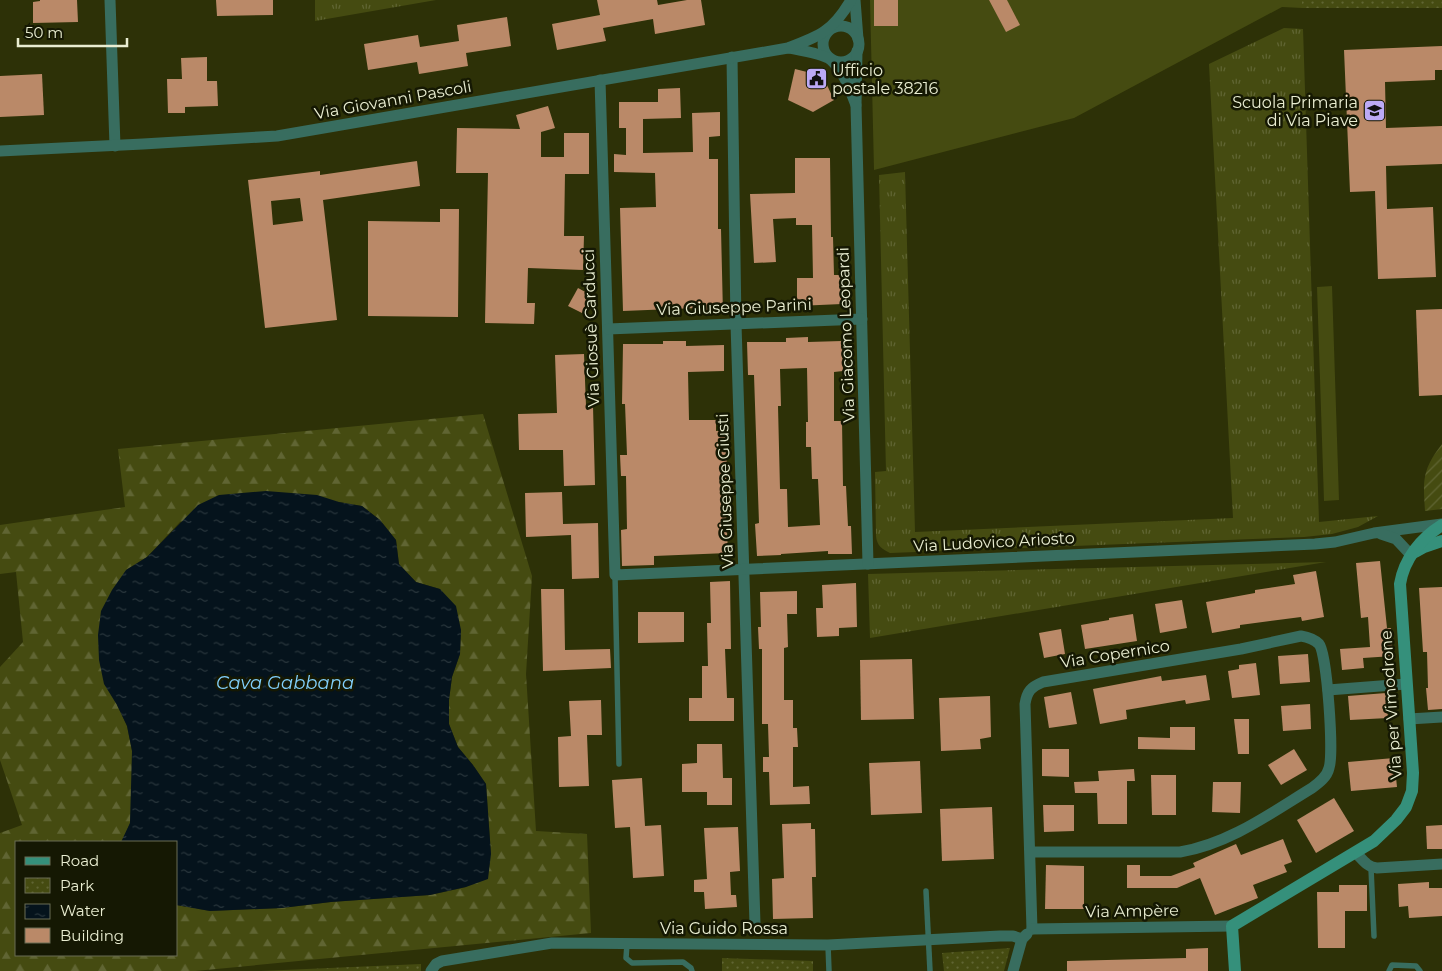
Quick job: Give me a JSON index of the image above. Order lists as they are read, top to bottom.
{
  "streets": {
    "street": [
      "Via Giovanni Pascoli",
      "Via Giuseppe Parini",
      "Via Giosuè Carducci",
      "Via Giacomo Leopardi",
      "Via Giuseppe Giusti",
      "Via Ludovico Ariosto",
      "Via Copernico",
      "Via per Vimodrone",
      "Via Ampère",
      "Via Guido Rossa"
    ]
  },
  "crossings": [
    ["Via Giovanni Pascoli", "Via Giosuè Carducci"],
    ["Via Giovanni Pascoli", "Via Giacomo Leopardi"],
    ["Via Giovanni Pascoli", "Via Giuseppe Giusti"],
    ["Via Giuseppe Parini", "Via Giosuè Carducci"],
    ["Via Giuseppe Parini", "Via Giacomo Leopardi"],
    ["Via Giuseppe Parini", "Via Giuseppe Giusti"],
    ["Via Giosuè Carducci", "Via Ludovico Ariosto"],
    ["Via Giacomo Leopardi", "Via Ludovico Ariosto"],
    ["Via Giuseppe Giusti", "Via Ludovico Ariosto"],
    ["Via Ludovico Ariosto", "Via per Vimodrone"],
    ["Via Copernico", "Via Ampère"],
    ["Via per Vimodrone", "Via Ampère"]
  ],
  "water": ["Cava Gabbana"],
  "places": {
    "public building": ["Ufficio postale 38216"],
    "school or university": ["Scuola Primaria di Via Piave"]
  },
  "legend": [
    "Road",
    "Park",
    "Water",
    "Building"
  ],
  "scale_bar": "50 m"
}
